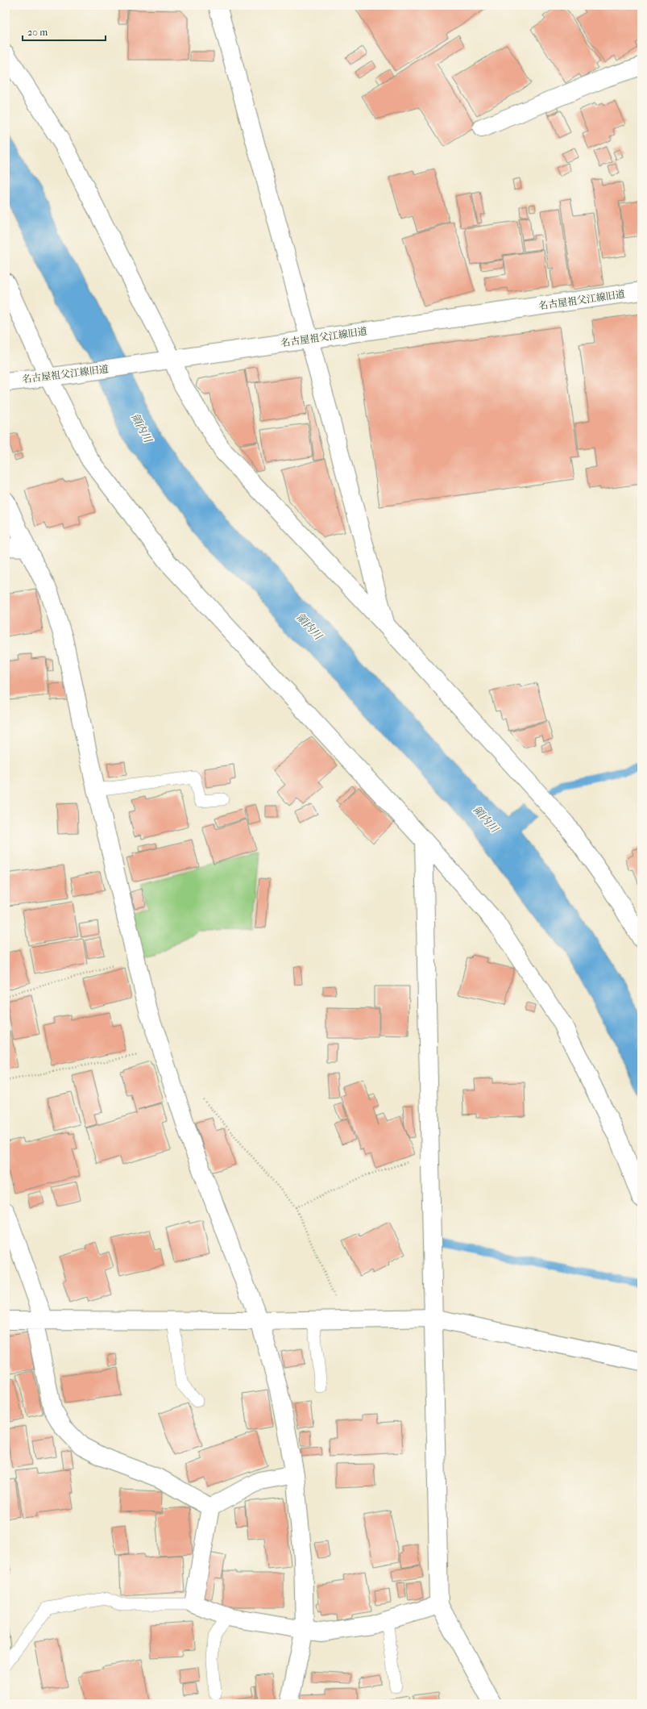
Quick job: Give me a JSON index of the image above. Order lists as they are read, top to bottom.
{
  "streets": {
    "street": ["名古屋祖父江線旧道"]
  },
  "water": ["領内川"],
  "scale_bar": "20 m"
}
